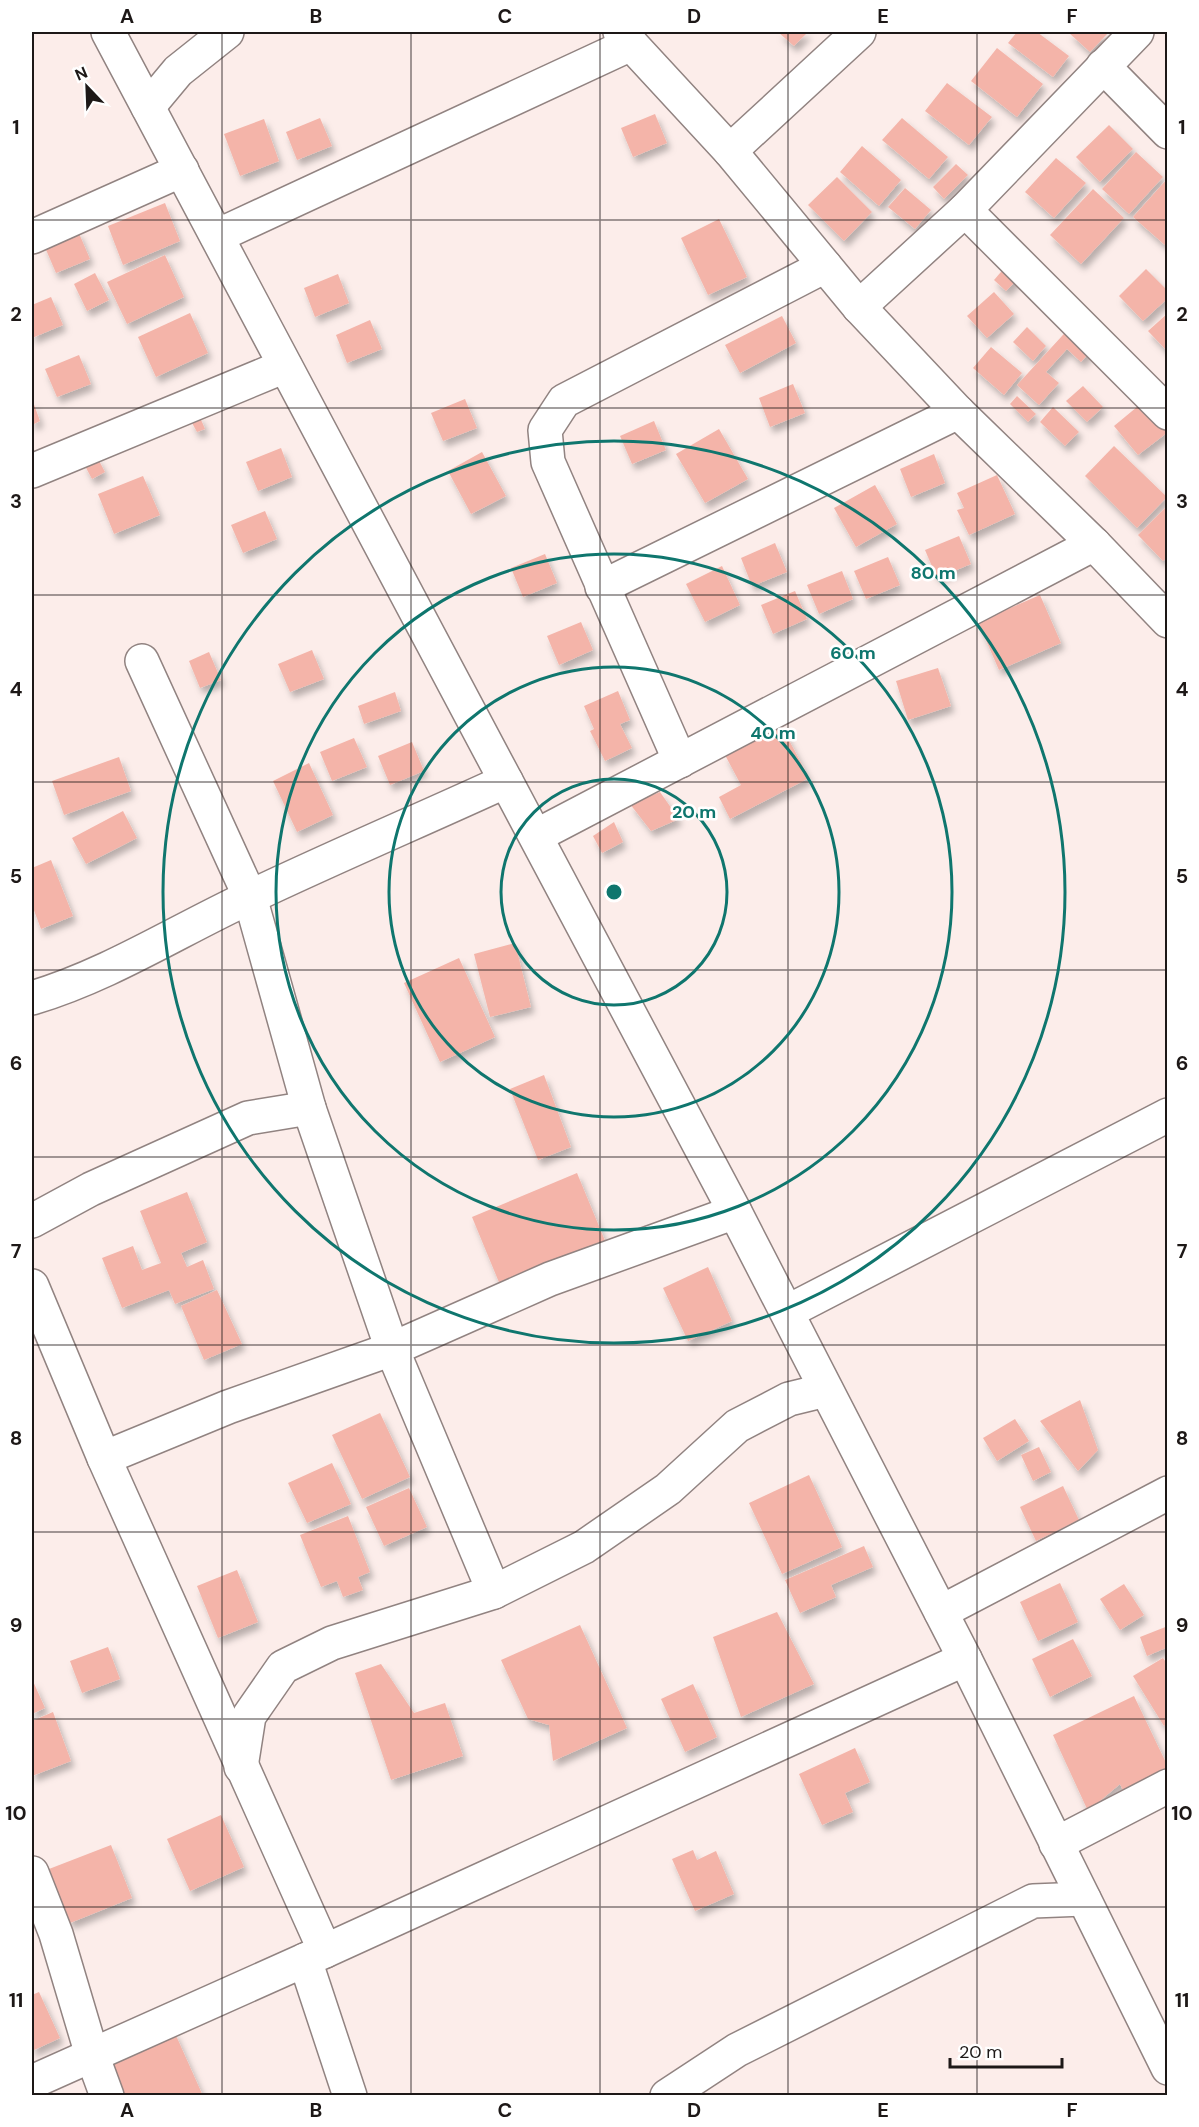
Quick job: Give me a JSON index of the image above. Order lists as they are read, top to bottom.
{
  "scale_bar": "20 m",
  "north": "top left",
  "grid": {
    "columns": [
      "A",
      "B",
      "C",
      "D",
      "E",
      "F"
    ],
    "rows": [
      "1",
      "2",
      "3",
      "4",
      "5",
      "6",
      "7",
      "8",
      "9",
      "10",
      "11"
    ]
  },
  "rings": [
    "80 m",
    "60 m",
    "40 m",
    "20 m"
  ]
}
